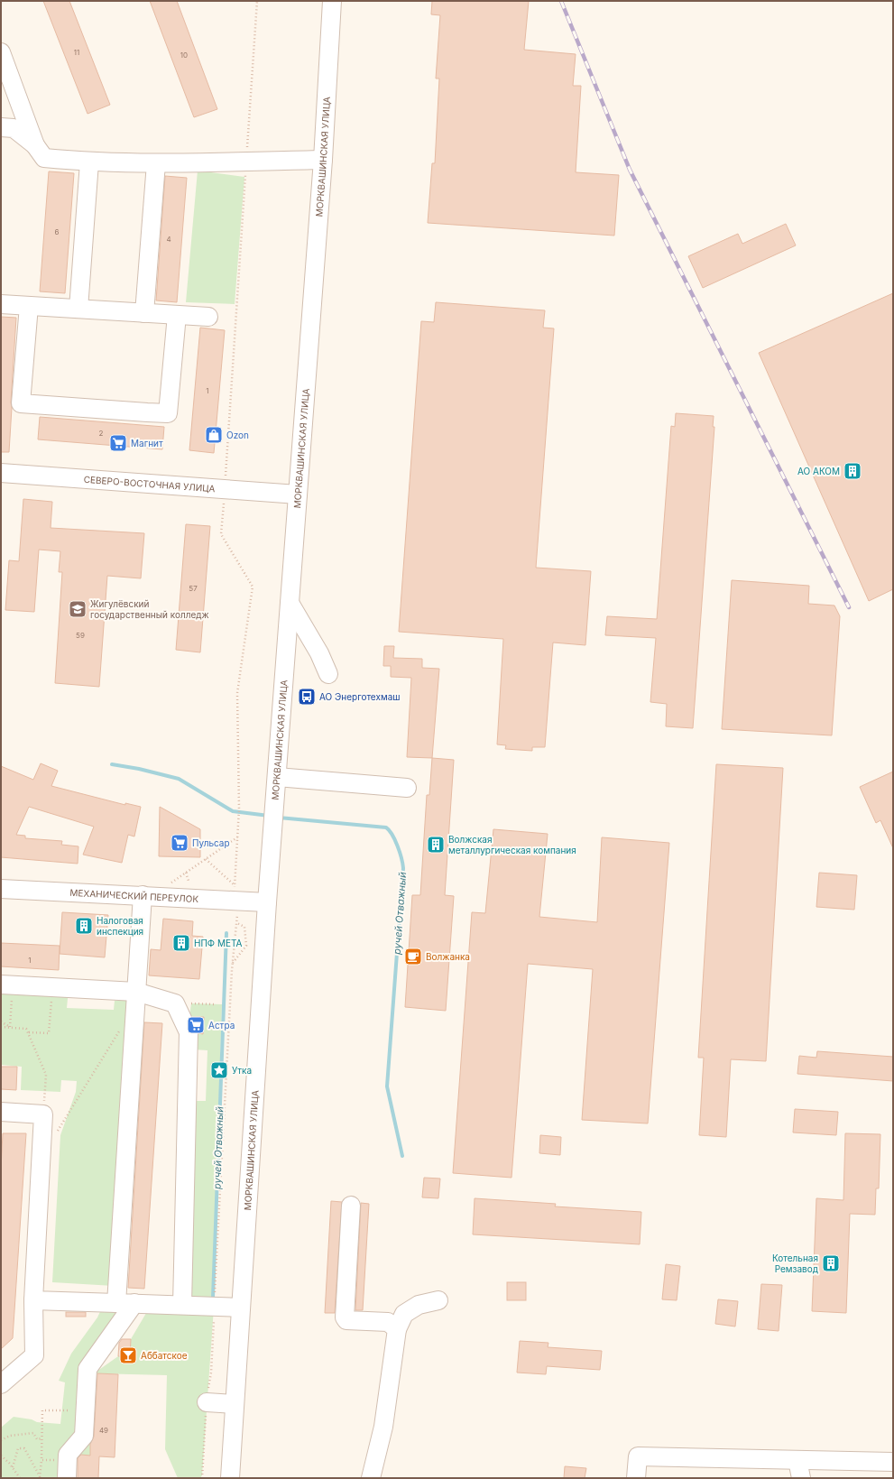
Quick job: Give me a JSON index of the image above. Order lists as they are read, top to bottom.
{
  "streets": {
    "street": ["МОРКВАШИНСКАЯ УЛИЦА", "СЕВЕРО-ВОСТОЧНАЯ УЛИЦА", "МЕХАНИЧЕСКИЙ ПЕРЕУЛОК"]
  },
  "crossings": [
    ["МОРКВАШИНСКАЯ УЛИЦА", "СЕВЕРО-ВОСТОЧНАЯ УЛИЦА"],
    ["МОРКВАШИНСКАЯ УЛИЦА", "МЕХАНИЧЕСКИЙ ПЕРЕУЛОК"]
  ],
  "water": ["ручей Отважный"],
  "places": {
    "shop": ["Ozon"],
    "supermarket": ["Магнит", "Пульсар", "Астра"],
    "building": [
      "АО АКОМ",
      "Волжская металлургическая компания",
      "Налоговая инспекция",
      "НПФ МЕТА",
      "Котельная Ремзавод"
    ],
    "school or university": ["Жигулёвский государственный колледж"],
    "bus stop": ["АО Энерготехмаш"],
    "cafe": ["Волжанка"],
    "place": ["Утка"],
    "bar": ["Аббатское"]
  },
  "house_numbers": [
    "11",
    "10",
    "6",
    "4",
    "1",
    "2",
    "57",
    "59",
    "1",
    "49"
  ]
}
